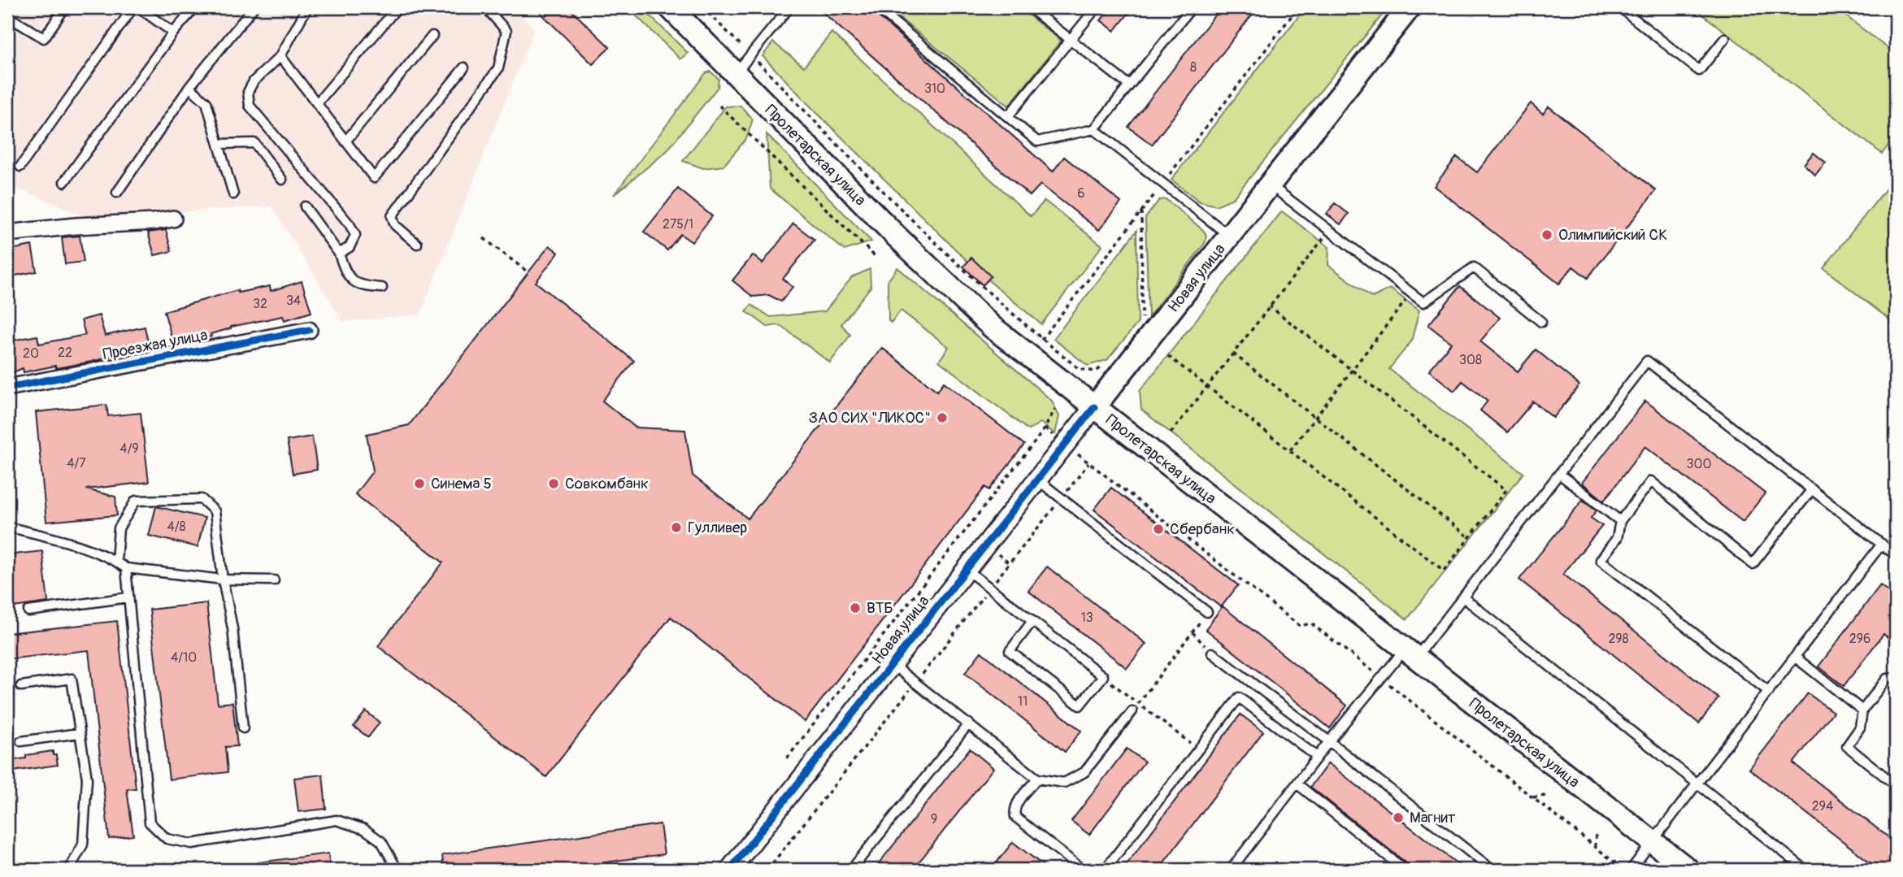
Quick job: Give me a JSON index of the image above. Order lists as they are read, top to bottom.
{
  "streets": {
    "main road": ["Пролетарская улица", "Новая улица"],
    "street": ["Проезжая улица"]
  },
  "crossings": [
    ["Пролетарская улица", "Новая улица"]
  ],
  "places": [
    "Олимпийский СК",
    "ЗАО СИХ \"ЛИКОС\"",
    "Синема 5",
    "Совкомбанк",
    "Гулливер",
    "Сбербанк",
    "ВТБ",
    "Магнит"
  ],
  "house_numbers": [
    "8",
    "310",
    "6",
    "275/1",
    "34",
    "32",
    "22",
    "20",
    "308",
    "4/9",
    "4/7",
    "300",
    "4/8",
    "13",
    "298",
    "296",
    "4/10",
    "11",
    "294",
    "9"
  ]
}
